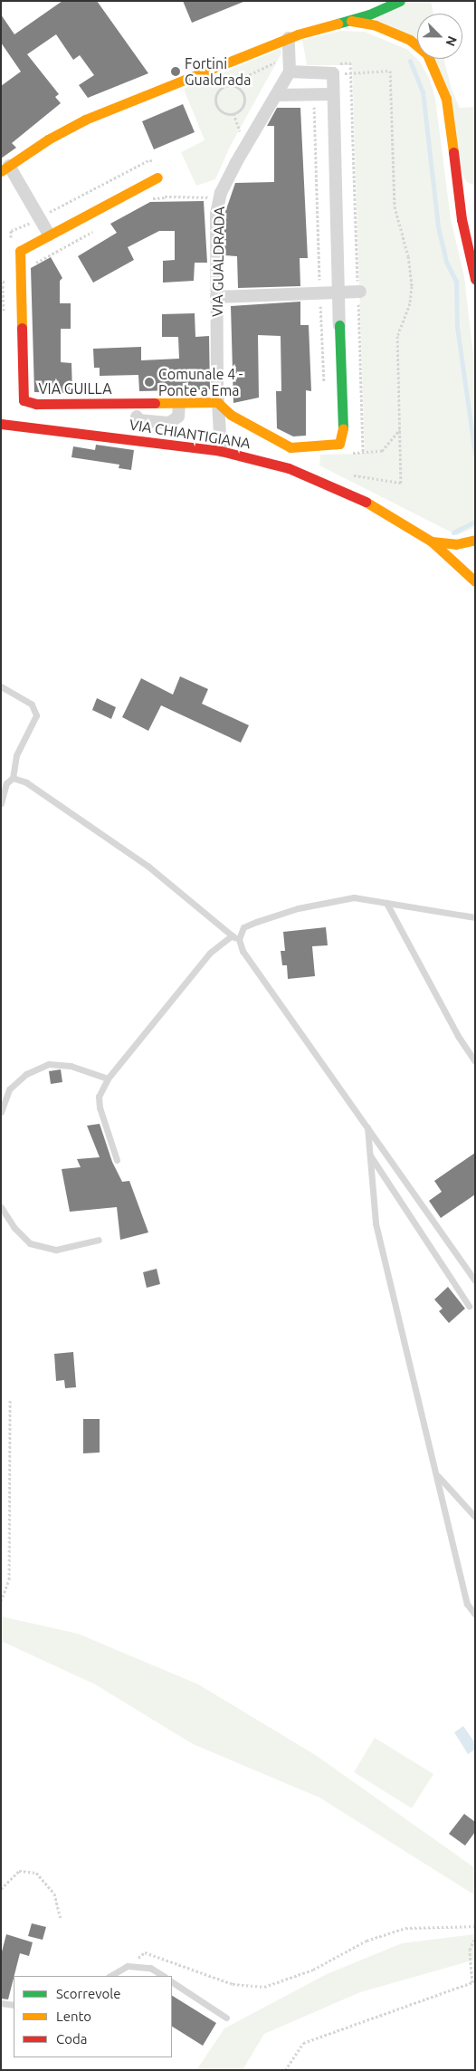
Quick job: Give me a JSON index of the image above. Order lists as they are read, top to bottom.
{
  "streets": {
    "street": ["VIA GUALDRADA", "VIA GUILLA", "VIA CHIANTIGIANA"]
  },
  "crossings": [
    ["VIA GUALDRADA", "VIA GUILLA"],
    ["VIA GUALDRADA", "VIA CHIANTIGIANA"]
  ],
  "places": ["Fortini Gualdrada", "Comunale 4 - Ponte a Ema"],
  "legend": ["Scorrevole", "Lento", "Coda"],
  "north": "bottom right"
}
